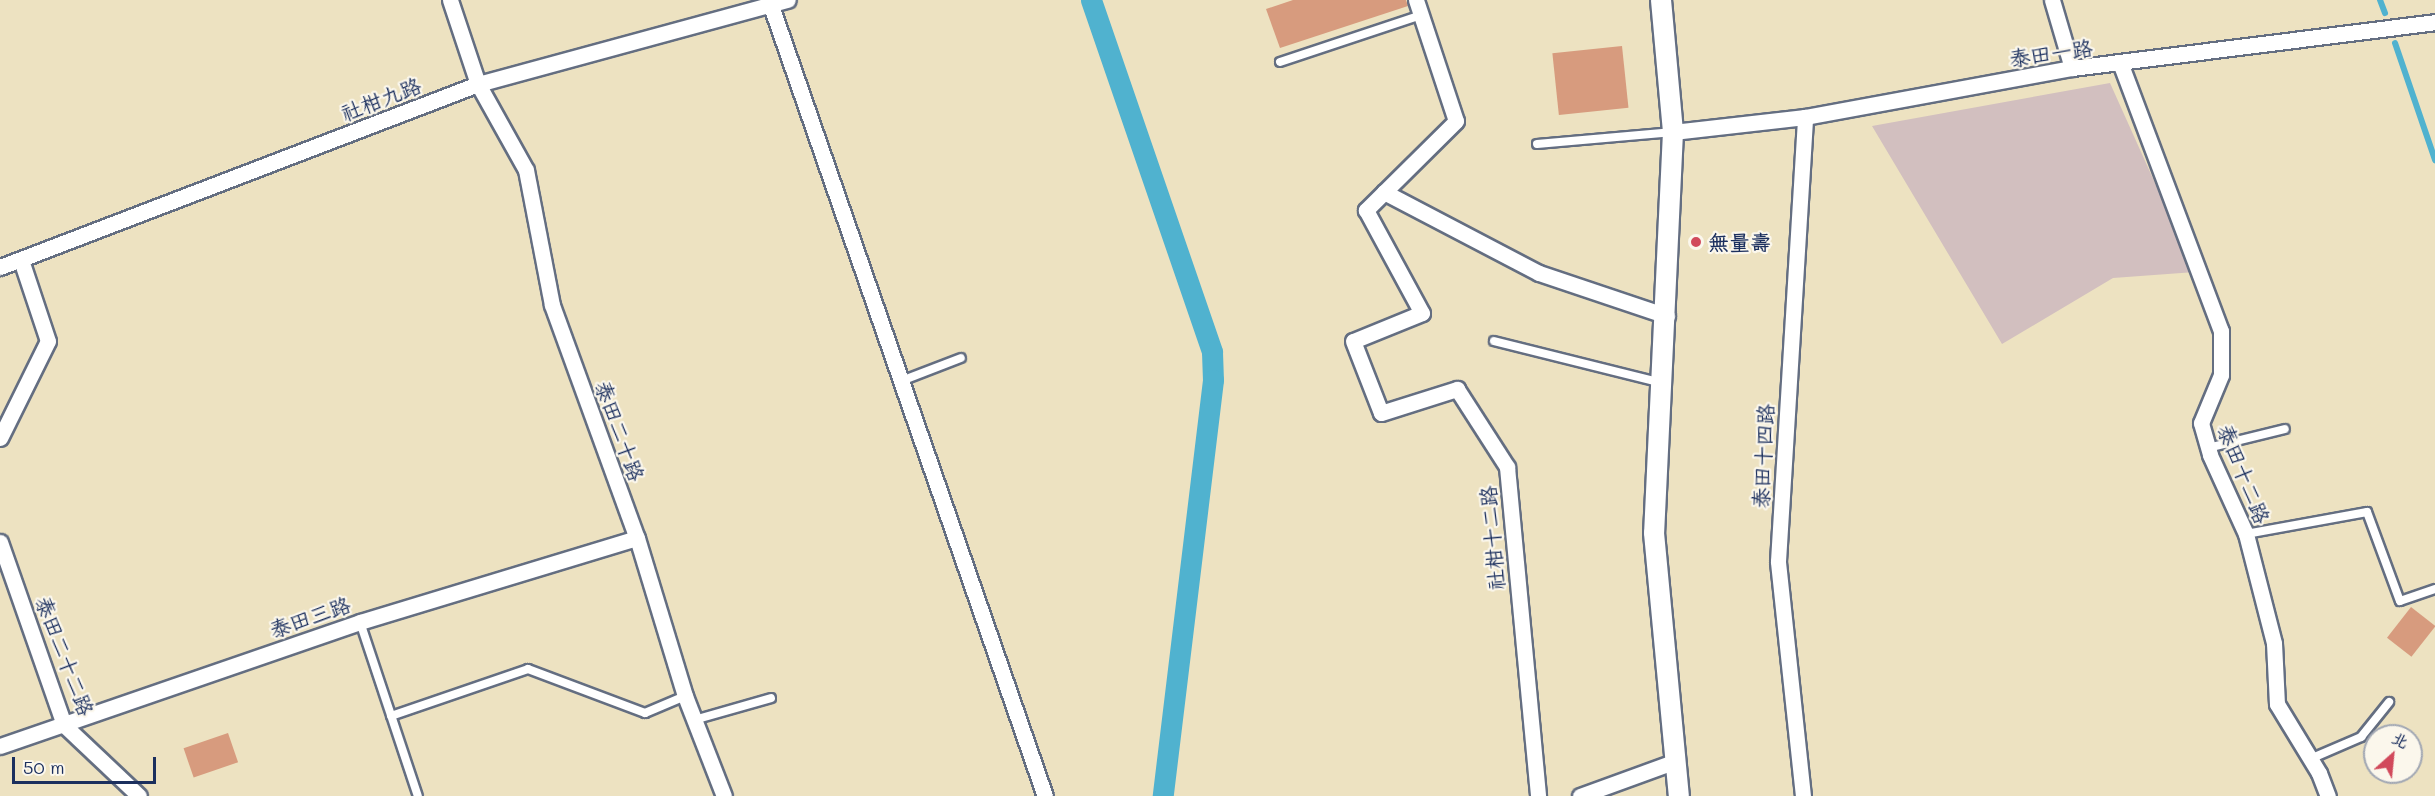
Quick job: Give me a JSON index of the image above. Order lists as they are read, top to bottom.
{
  "streets": {
    "street": [
      "泰田一路",
      "社柑九路",
      "泰田二十路",
      "泰田十四路",
      "泰田十二路",
      "社柑十二路",
      "泰田三路",
      "泰田二十二路"
    ]
  },
  "crossings": [
    ["泰田一路", "泰田十四路"],
    ["泰田一路", "泰田十二路"],
    ["社柑九路", "泰田二十路"],
    ["泰田二十路", "泰田三路"],
    ["泰田三路", "泰田二十二路"]
  ],
  "places": ["無量壽"],
  "scale_bar": "50 m",
  "north": "top right"
}
